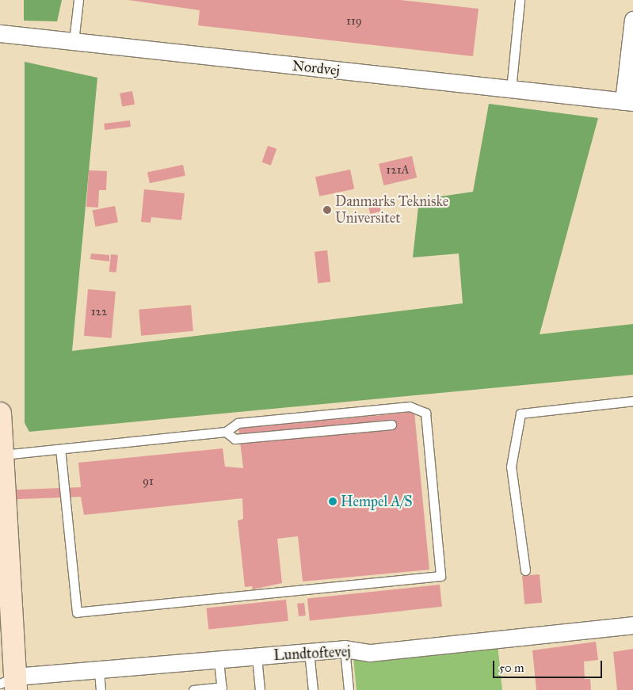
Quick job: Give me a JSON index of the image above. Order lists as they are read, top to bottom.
{
  "streets": {
    "street": ["Nordvej", "Lundtoftevej"]
  },
  "places": ["Danmarks Tekniske Universitet", "Hempel A/S"],
  "house_numbers": [
    "119",
    "121A",
    "122",
    "91"
  ],
  "scale_bar": "50 m"
}
